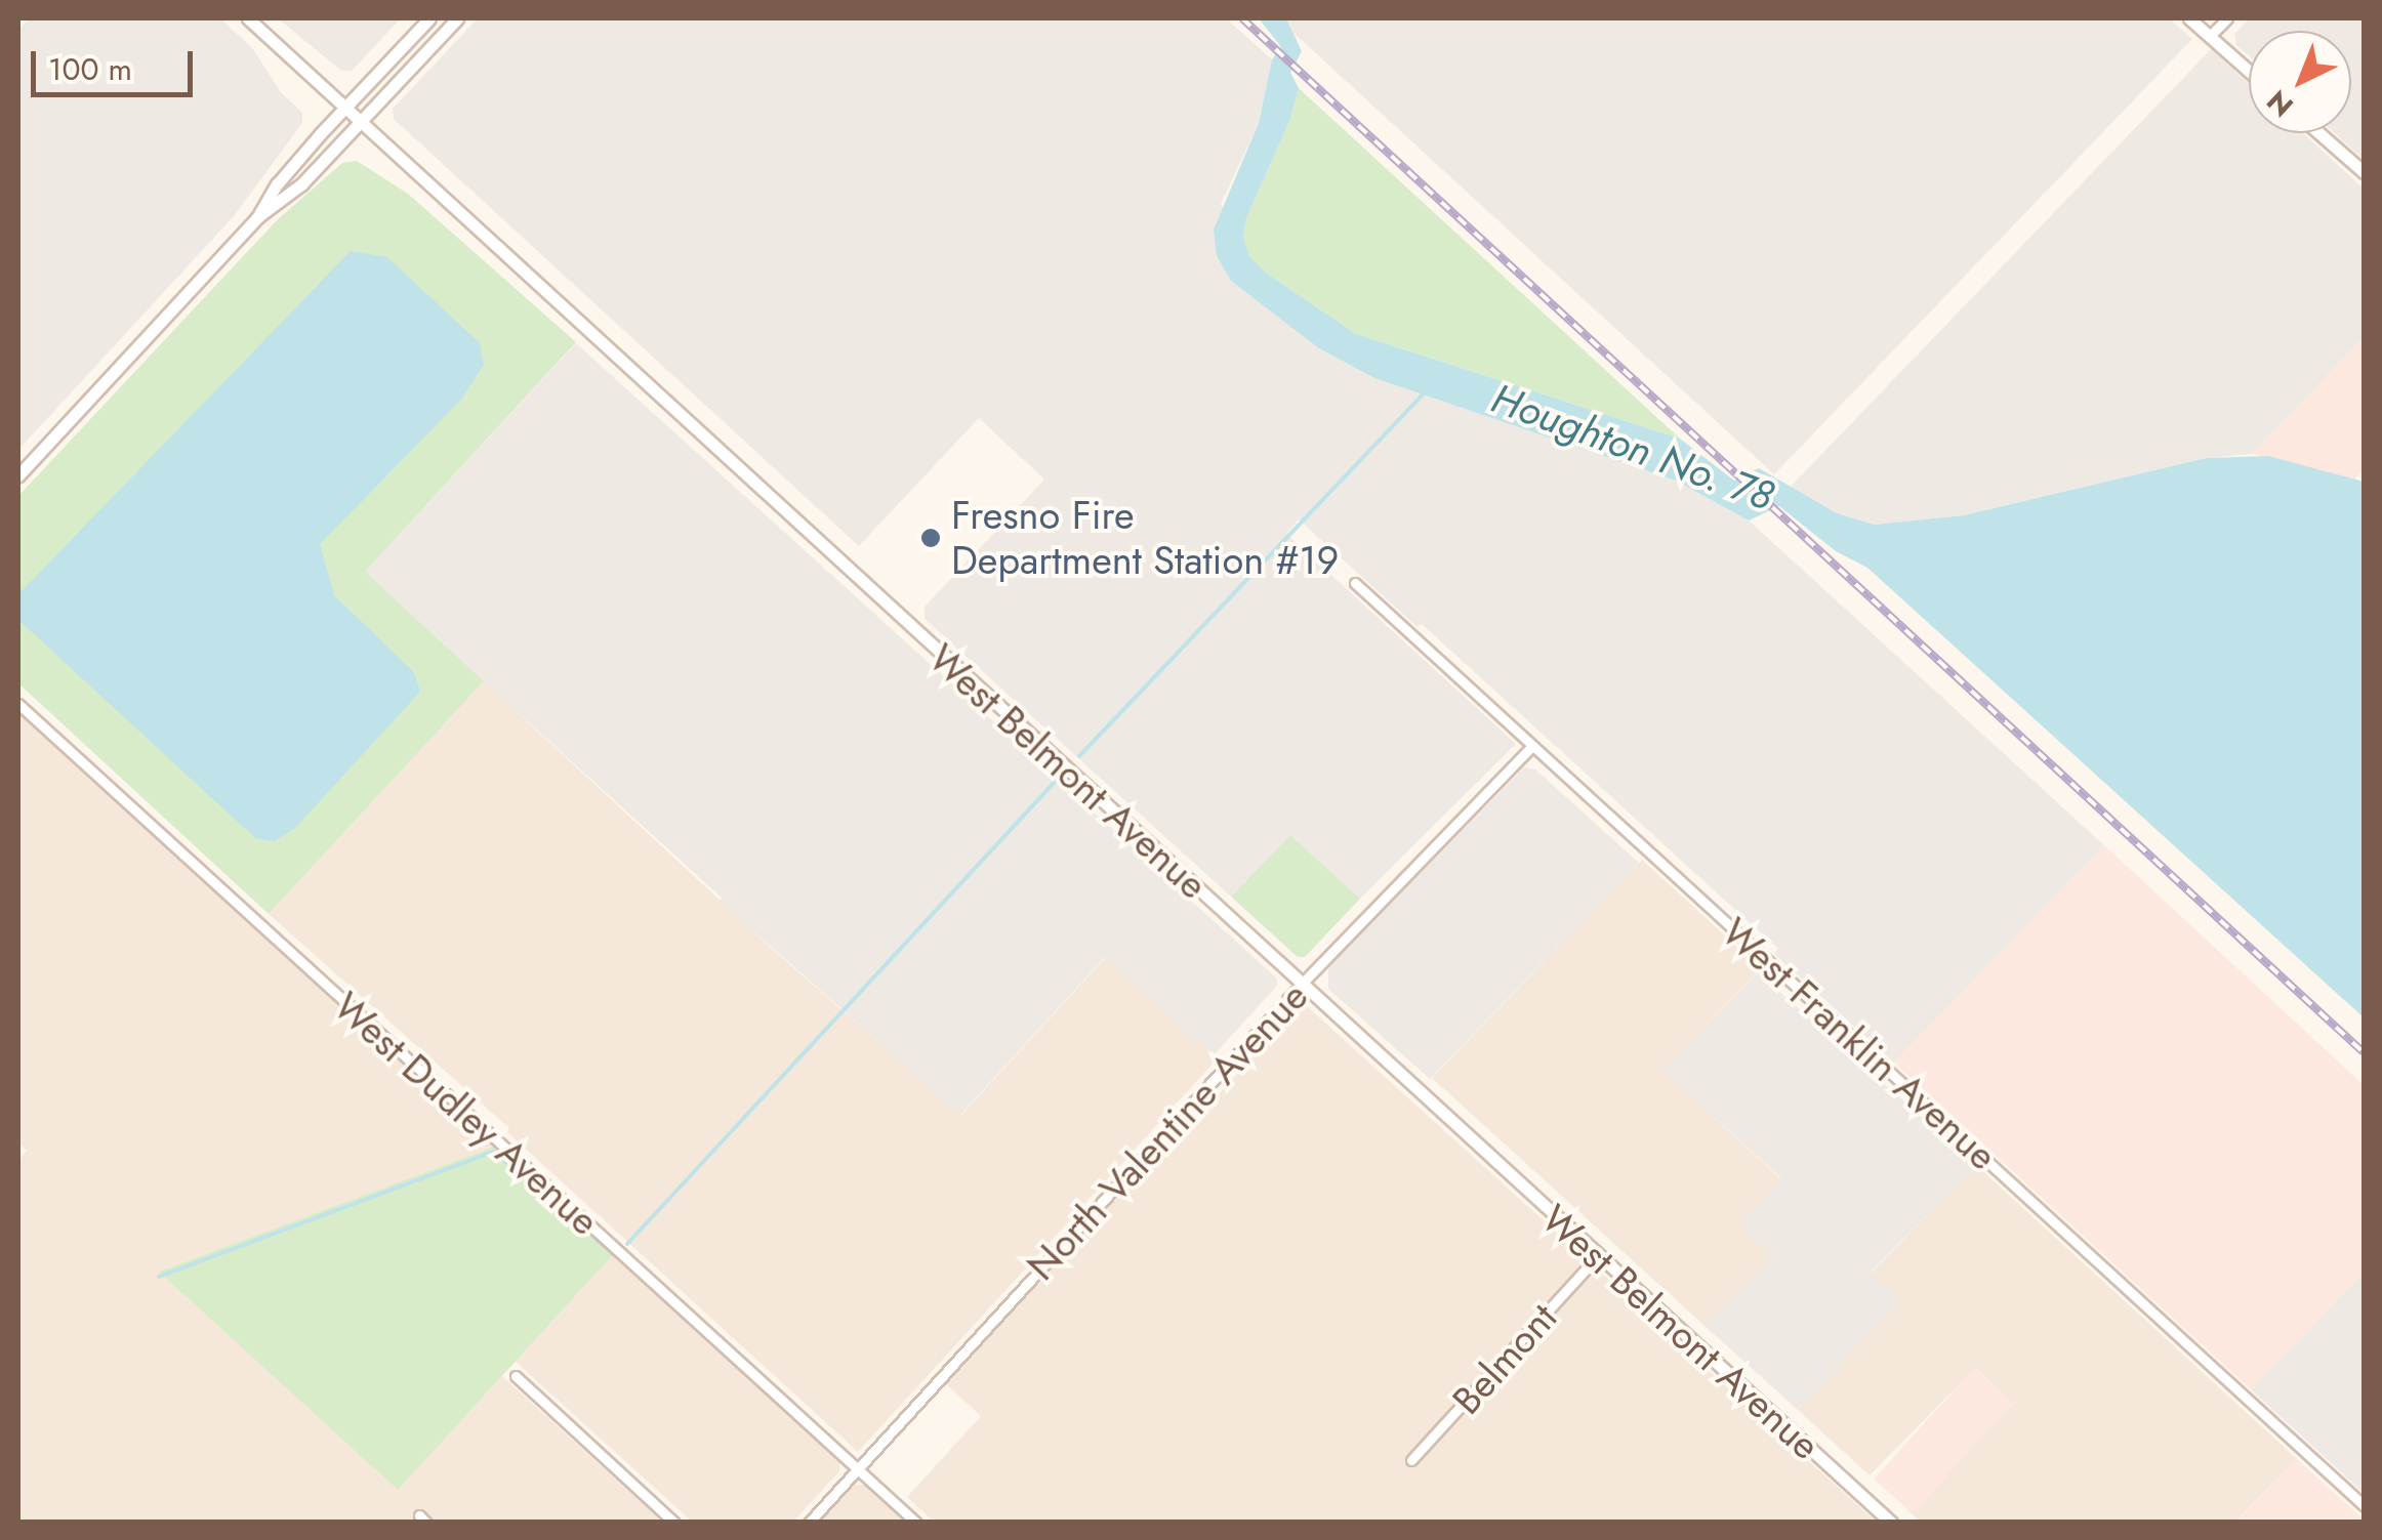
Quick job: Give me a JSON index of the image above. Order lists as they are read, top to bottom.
{
  "streets": {
    "street": [
      "West Belmont Avenue",
      "West Franklin Avenue",
      "West Dudley Avenue",
      "North Valentine Avenue",
      "Belmont"
    ]
  },
  "crossings": [
    ["West Belmont Avenue", "North Valentine Avenue"],
    ["West Belmont Avenue", "Belmont"],
    ["West Franklin Avenue", "North Valentine Avenue"],
    ["West Dudley Avenue", "North Valentine Avenue"]
  ],
  "water": ["Houghton No. 78"],
  "places": ["Fresno Fire Department Station #19"],
  "scale_bar": "100 m",
  "north": "bottom left"
}
